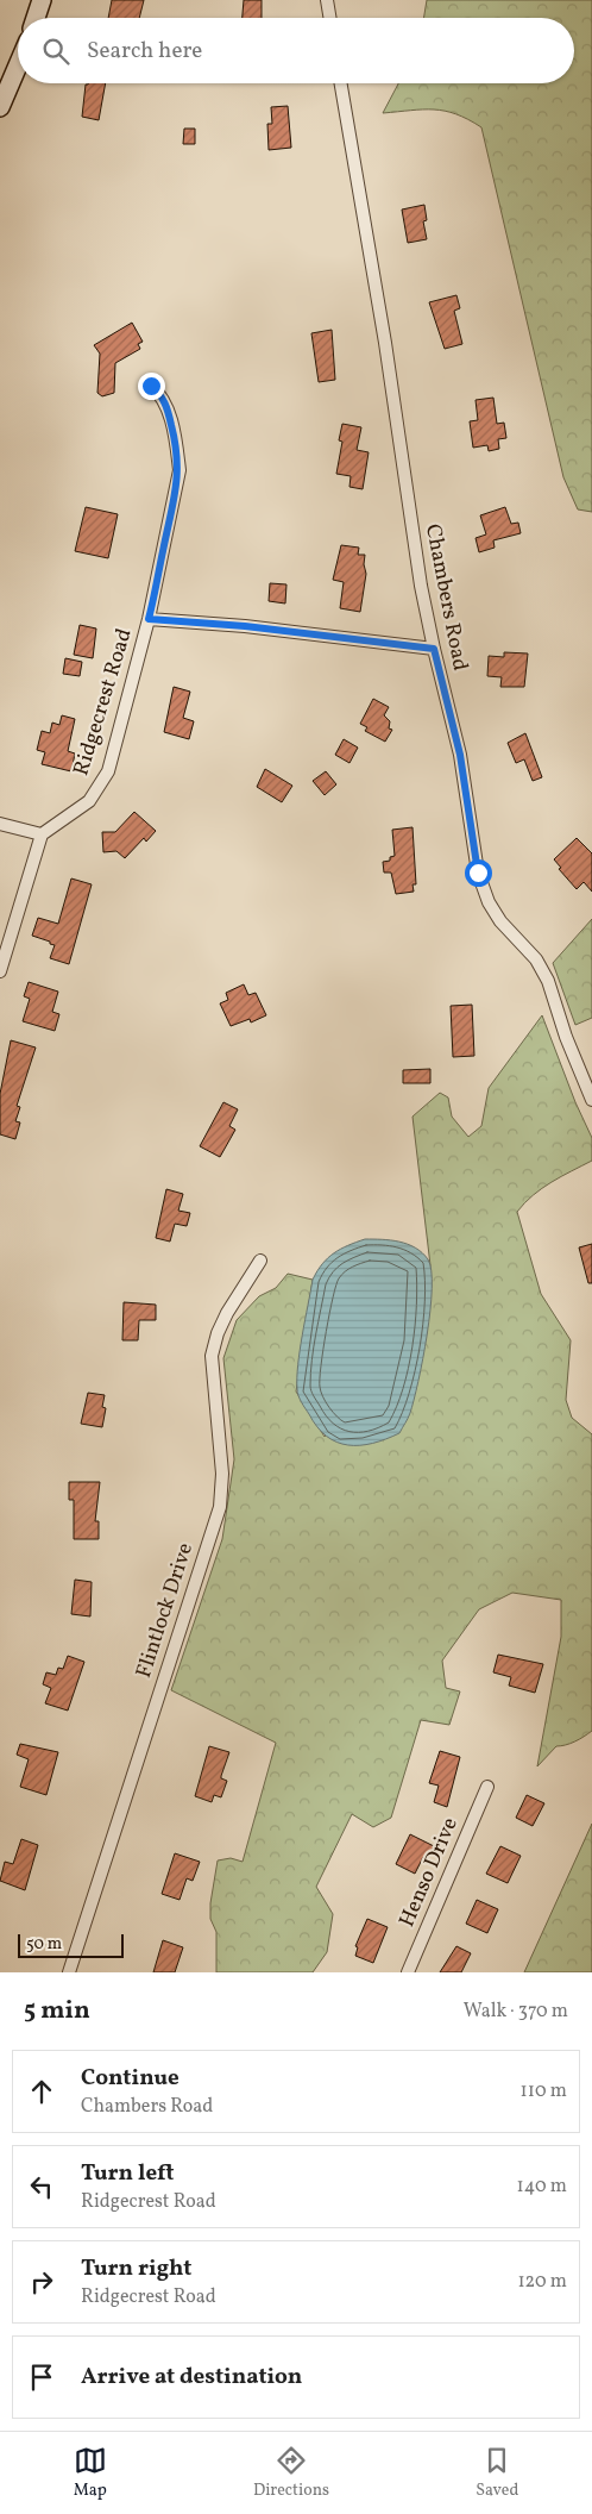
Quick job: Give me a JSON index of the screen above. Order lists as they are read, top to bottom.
{
  "streets": {
    "street": [
      "Chambers Road",
      "Ridgecrest Road",
      "Flintlock Drive",
      "Henso Drive"
    ]
  },
  "crossings": [
    ["Chambers Road", "Ridgecrest Road"]
  ],
  "scale_bar": "50 m",
  "page": {
    "search": "Search here",
    "scale": "50 m",
    "heading": ["5 min", "Walk · 370 m"],
    "list": [
      ["Continue", "Chambers Road", "110 m"],
      ["Turn left", "Ridgecrest Road", "140 m"],
      ["Turn right", "Ridgecrest Road", "120 m"],
      "Arrive at destination"
    ],
    "nav": ["Map", "Directions", "Saved"]
  }
}
